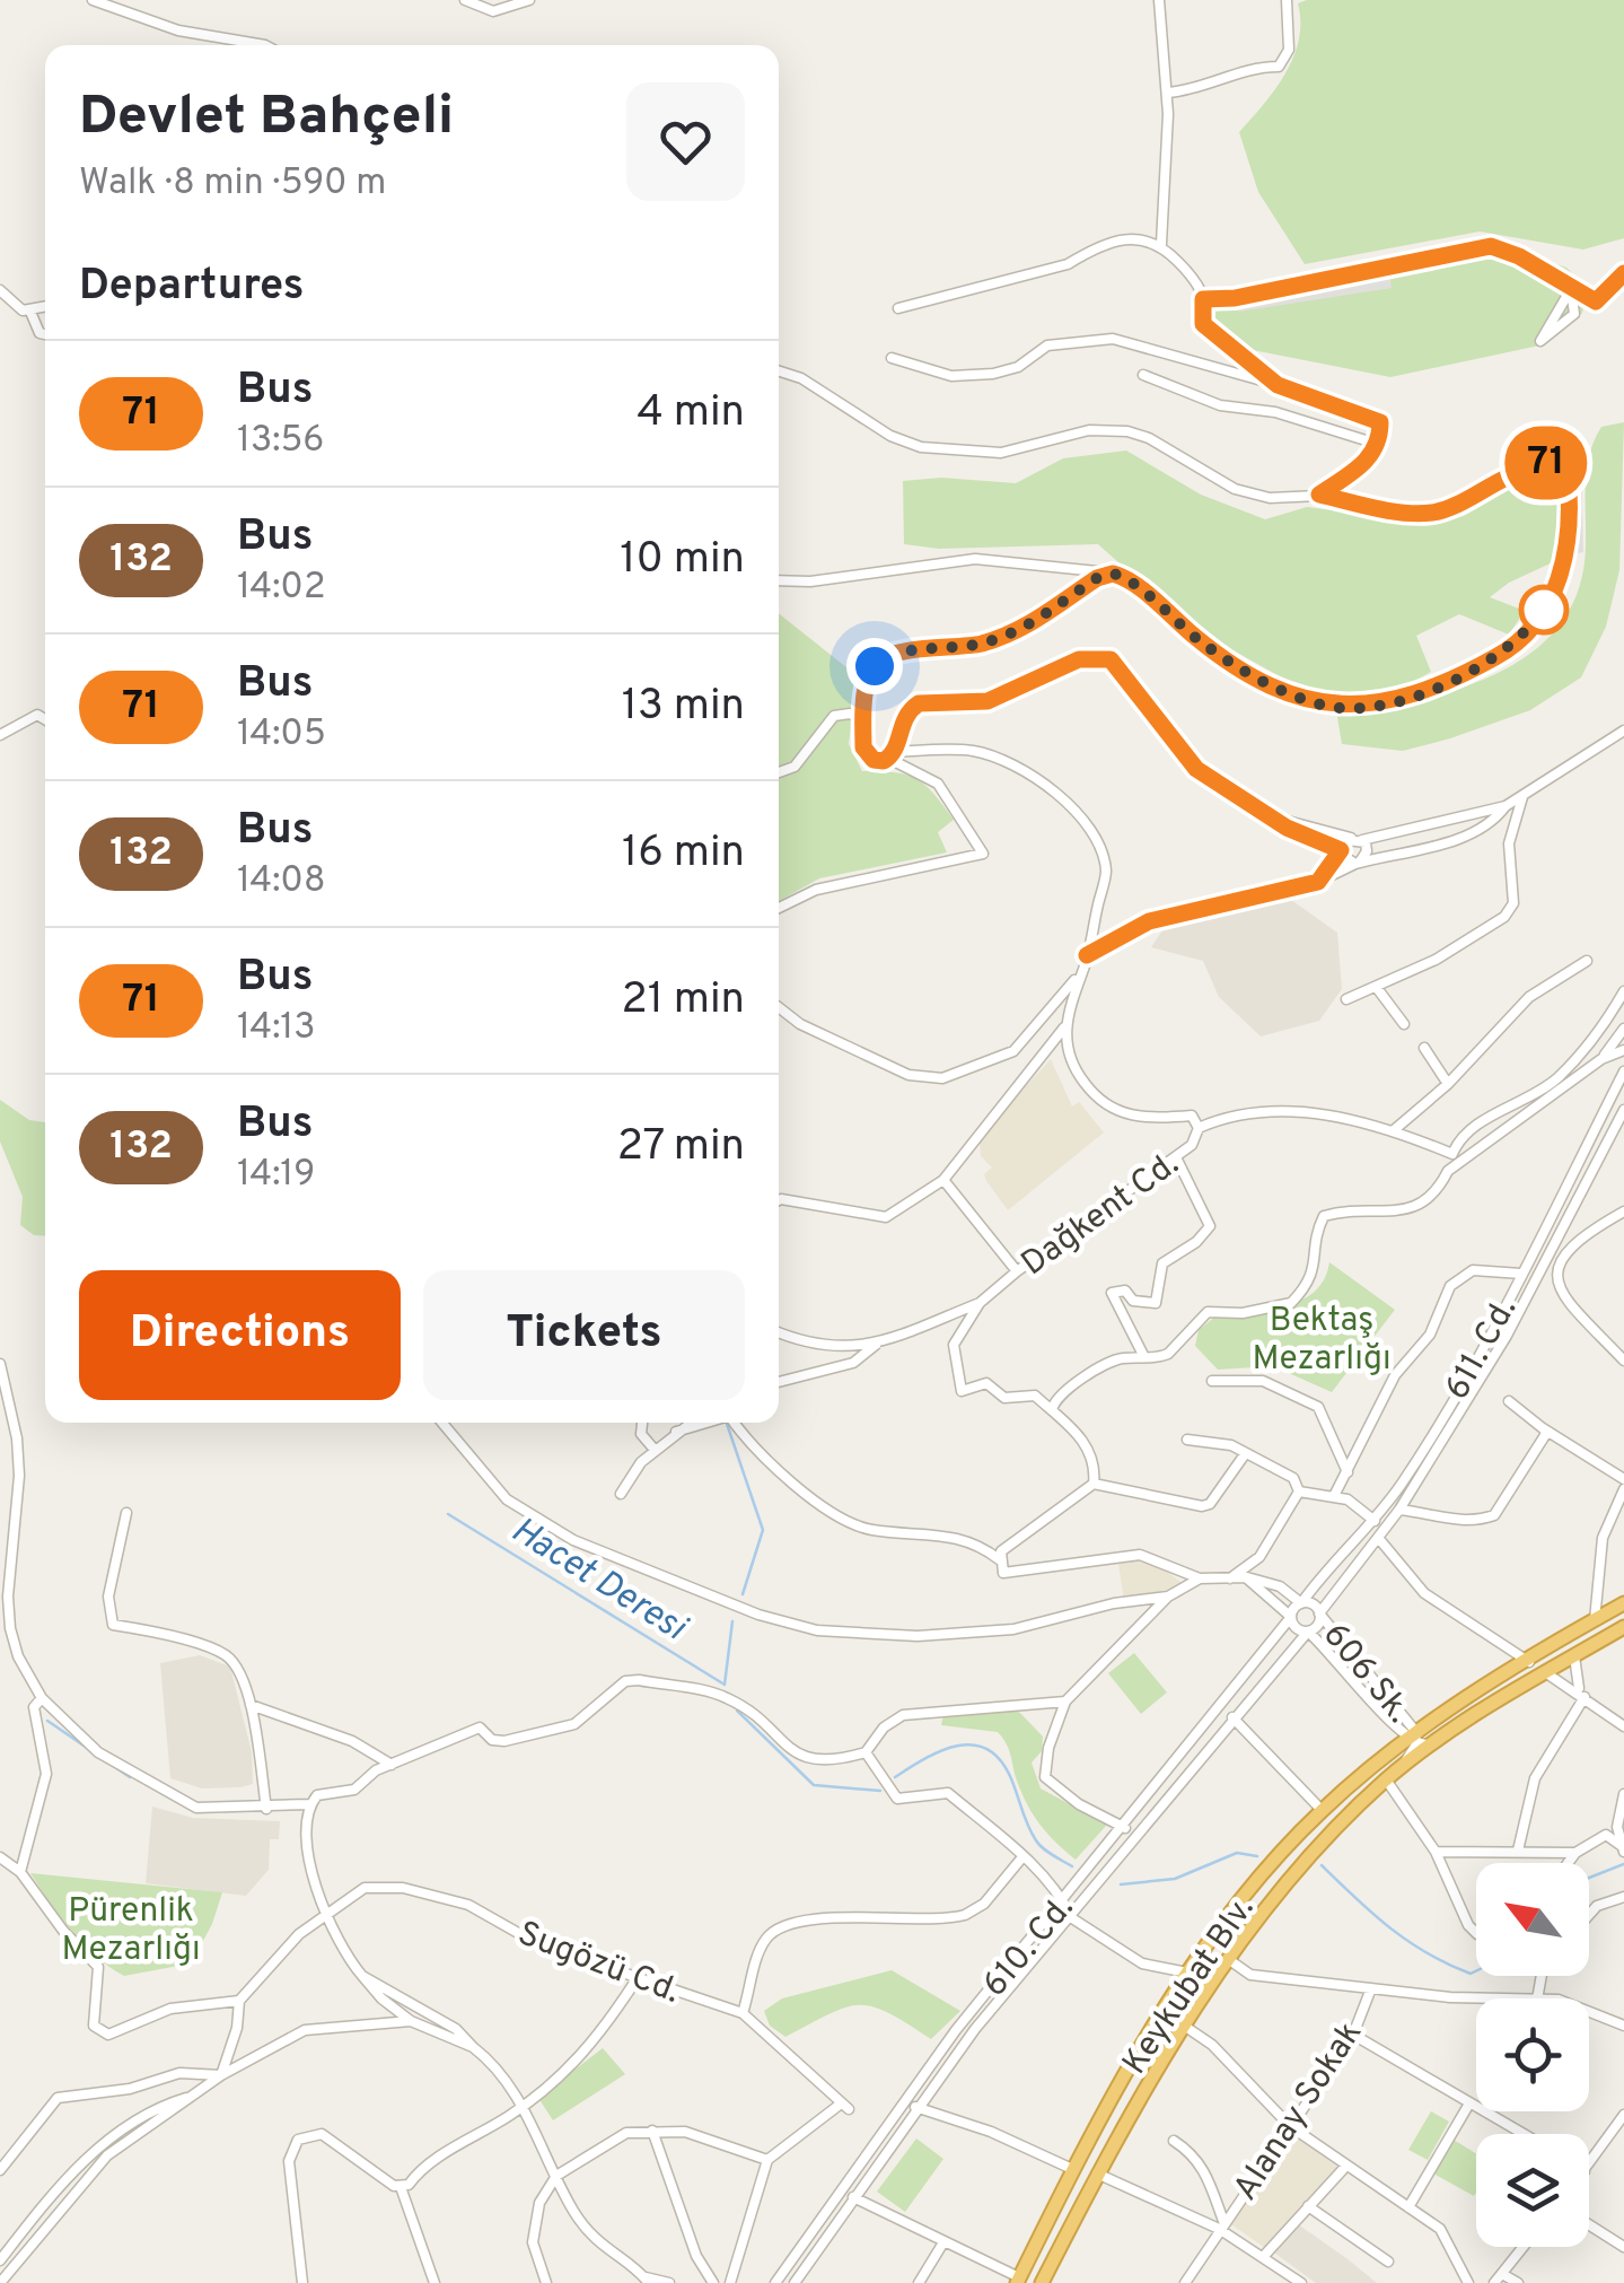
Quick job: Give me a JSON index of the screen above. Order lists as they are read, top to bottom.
{
  "streets": {
    "highway": ["Keykubat Blv."],
    "street": [
      "Dağkent Cd.",
      "611. Cd.",
      "606 Sk.",
      "610. Cd.",
      "Sugözü Cd.",
      "Alanay Sokak"
    ]
  },
  "crossings": [
    ["611. Cd.", "606 Sk."],
    ["611. Cd.", "610. Cd."],
    ["606 Sk.", "610. Cd."],
    ["606 Sk.", "Keykubat Blv."]
  ],
  "water": ["Hacet Deresi"],
  "parks": ["Bektaş Mezarlığı", "Pürenlik Mezarlığı"],
  "lines": ["bus line 71"],
  "north": "top left",
  "page": {
    "on_map": "71",
    "heading": [
      ["Devlet Bahçeli", "Walk · 8 min · 590 m"],
      "Departures"
    ],
    "list": [
      {
        "mark": "71",
        "name": "Bus",
        "note": "13:56",
        "value": "4 min"
      },
      {
        "mark": "132",
        "name": "Bus",
        "note": "14:02",
        "value": "10 min"
      },
      {
        "mark": "71",
        "name": "Bus",
        "note": "14:05",
        "value": "13 min"
      },
      {
        "mark": "132",
        "name": "Bus",
        "note": "14:08",
        "value": "16 min"
      },
      {
        "mark": "71",
        "name": "Bus",
        "note": "14:13",
        "value": "21 min"
      },
      {
        "mark": "132",
        "name": "Bus",
        "note": "14:19",
        "value": "27 min"
      }
    ],
    "buttons": ["Directions", "Tickets"]
  }
}
